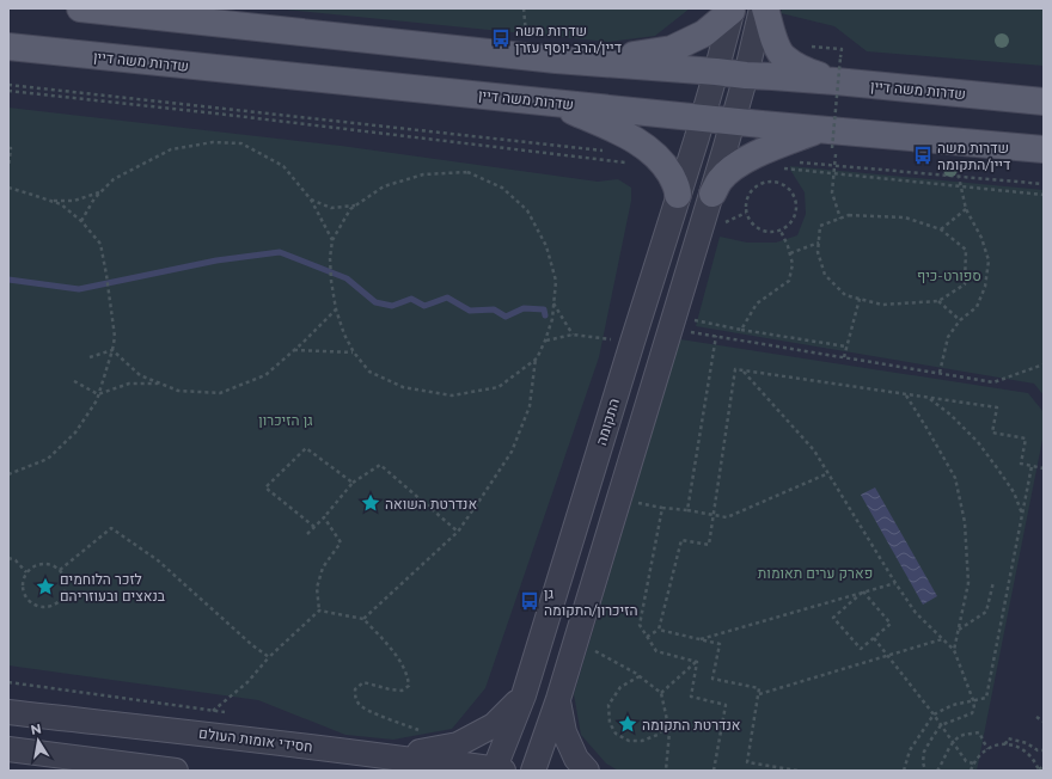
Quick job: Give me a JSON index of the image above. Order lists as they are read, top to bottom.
{
  "streets": {
    "main road": ["שדרות משה דיין"],
    "street": ["התקומה", "חסידי אומות העולם"]
  },
  "crossings": [
    ["שדרות משה דיין", "התקומה"],
    ["התקומה", "חסידי אומות העולם"]
  ],
  "parks": ["ספורט-כיף", "גן הזיכרון", "פארק ערים תאומות"],
  "places": {
    "bus stop": ["שדרות משה דיין/הרב יוסף עזרן", "שדרות משה דיין/התקומה", "גן הזיכרון/התקומה"],
    "place": ["אנדרטת השואה", "לזכר הלוחמים בנאצים ובעוזריהם", "אנדרטת התקומה"]
  },
  "north": "top"
}
